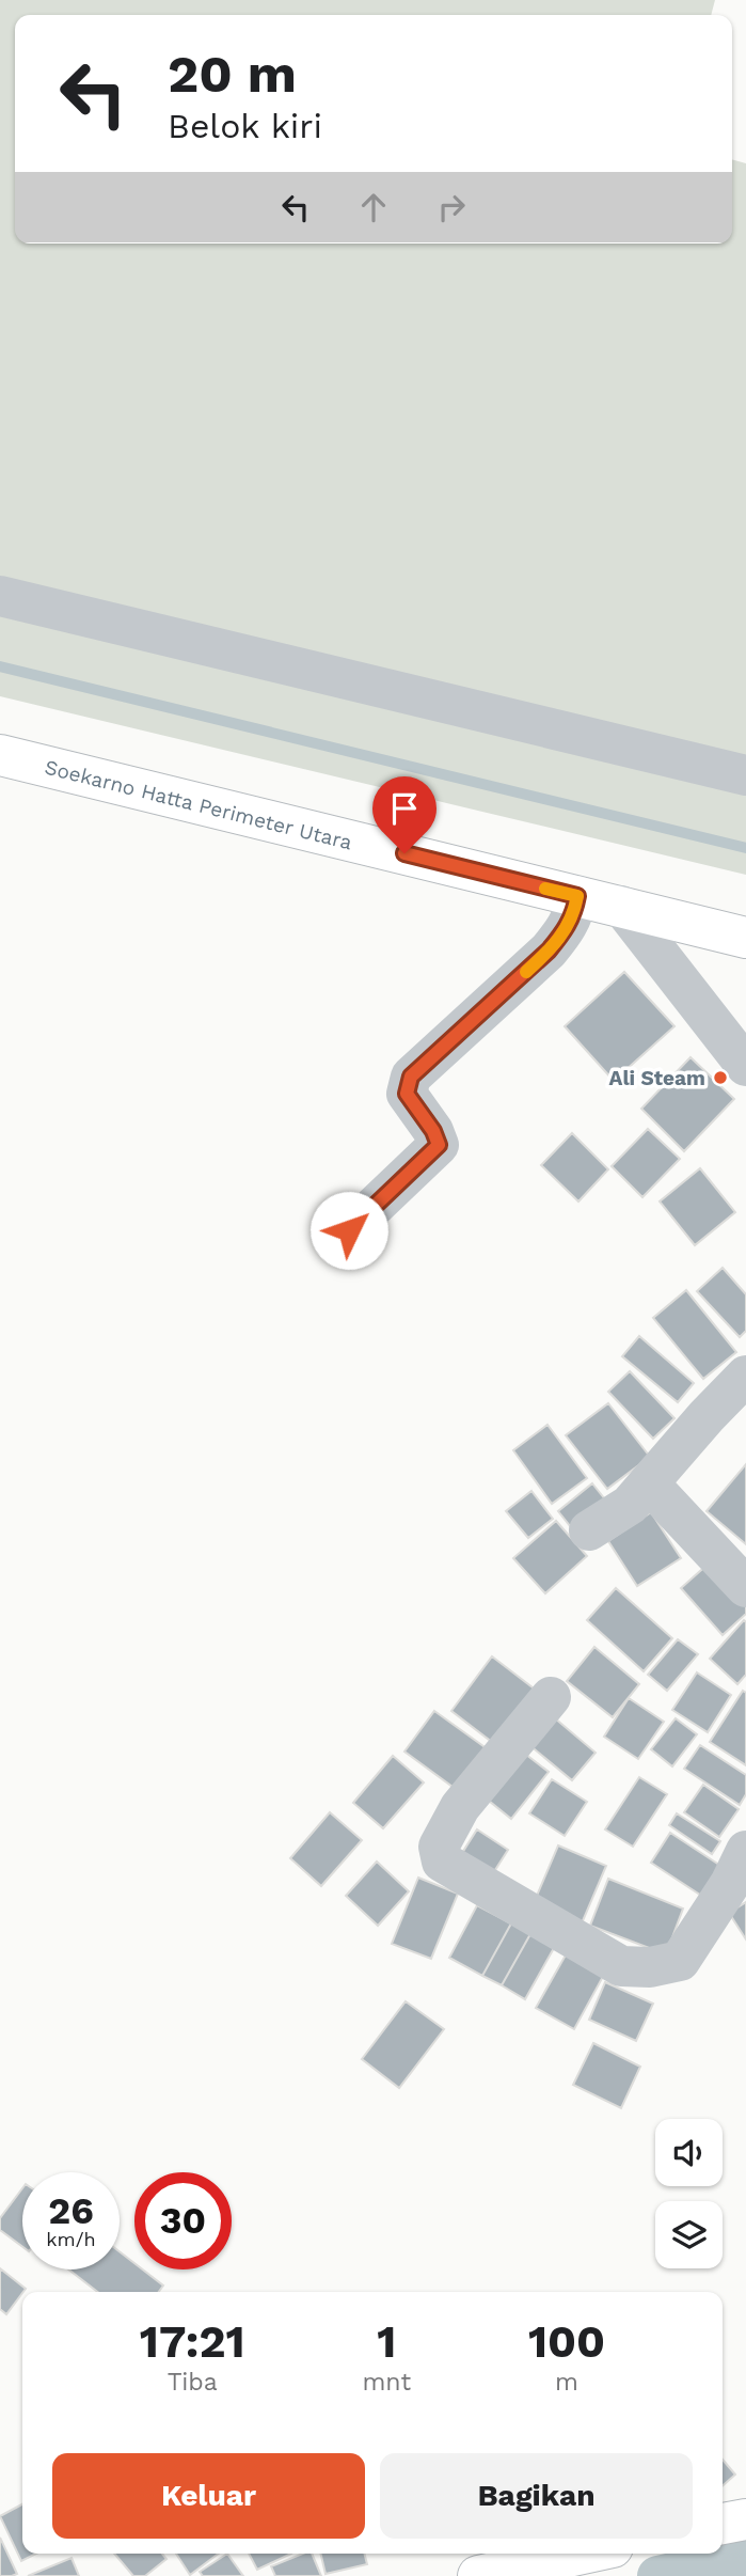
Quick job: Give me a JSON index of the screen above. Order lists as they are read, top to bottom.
{
  "streets": {
    "main road": ["Soekarno Hatta Perimeter Utara"]
  },
  "places": ["Ali Steam"],
  "page": {
    "turn": ["20 m", "Belok kiri"],
    "speed": "26 km/h",
    "limit": "30",
    "eta": [
      "17:21",
      "Tiba",
      "1",
      "mnt",
      "100",
      "m"
    ],
    "buttons": ["Keluar", "Bagikan"]
  }
}
